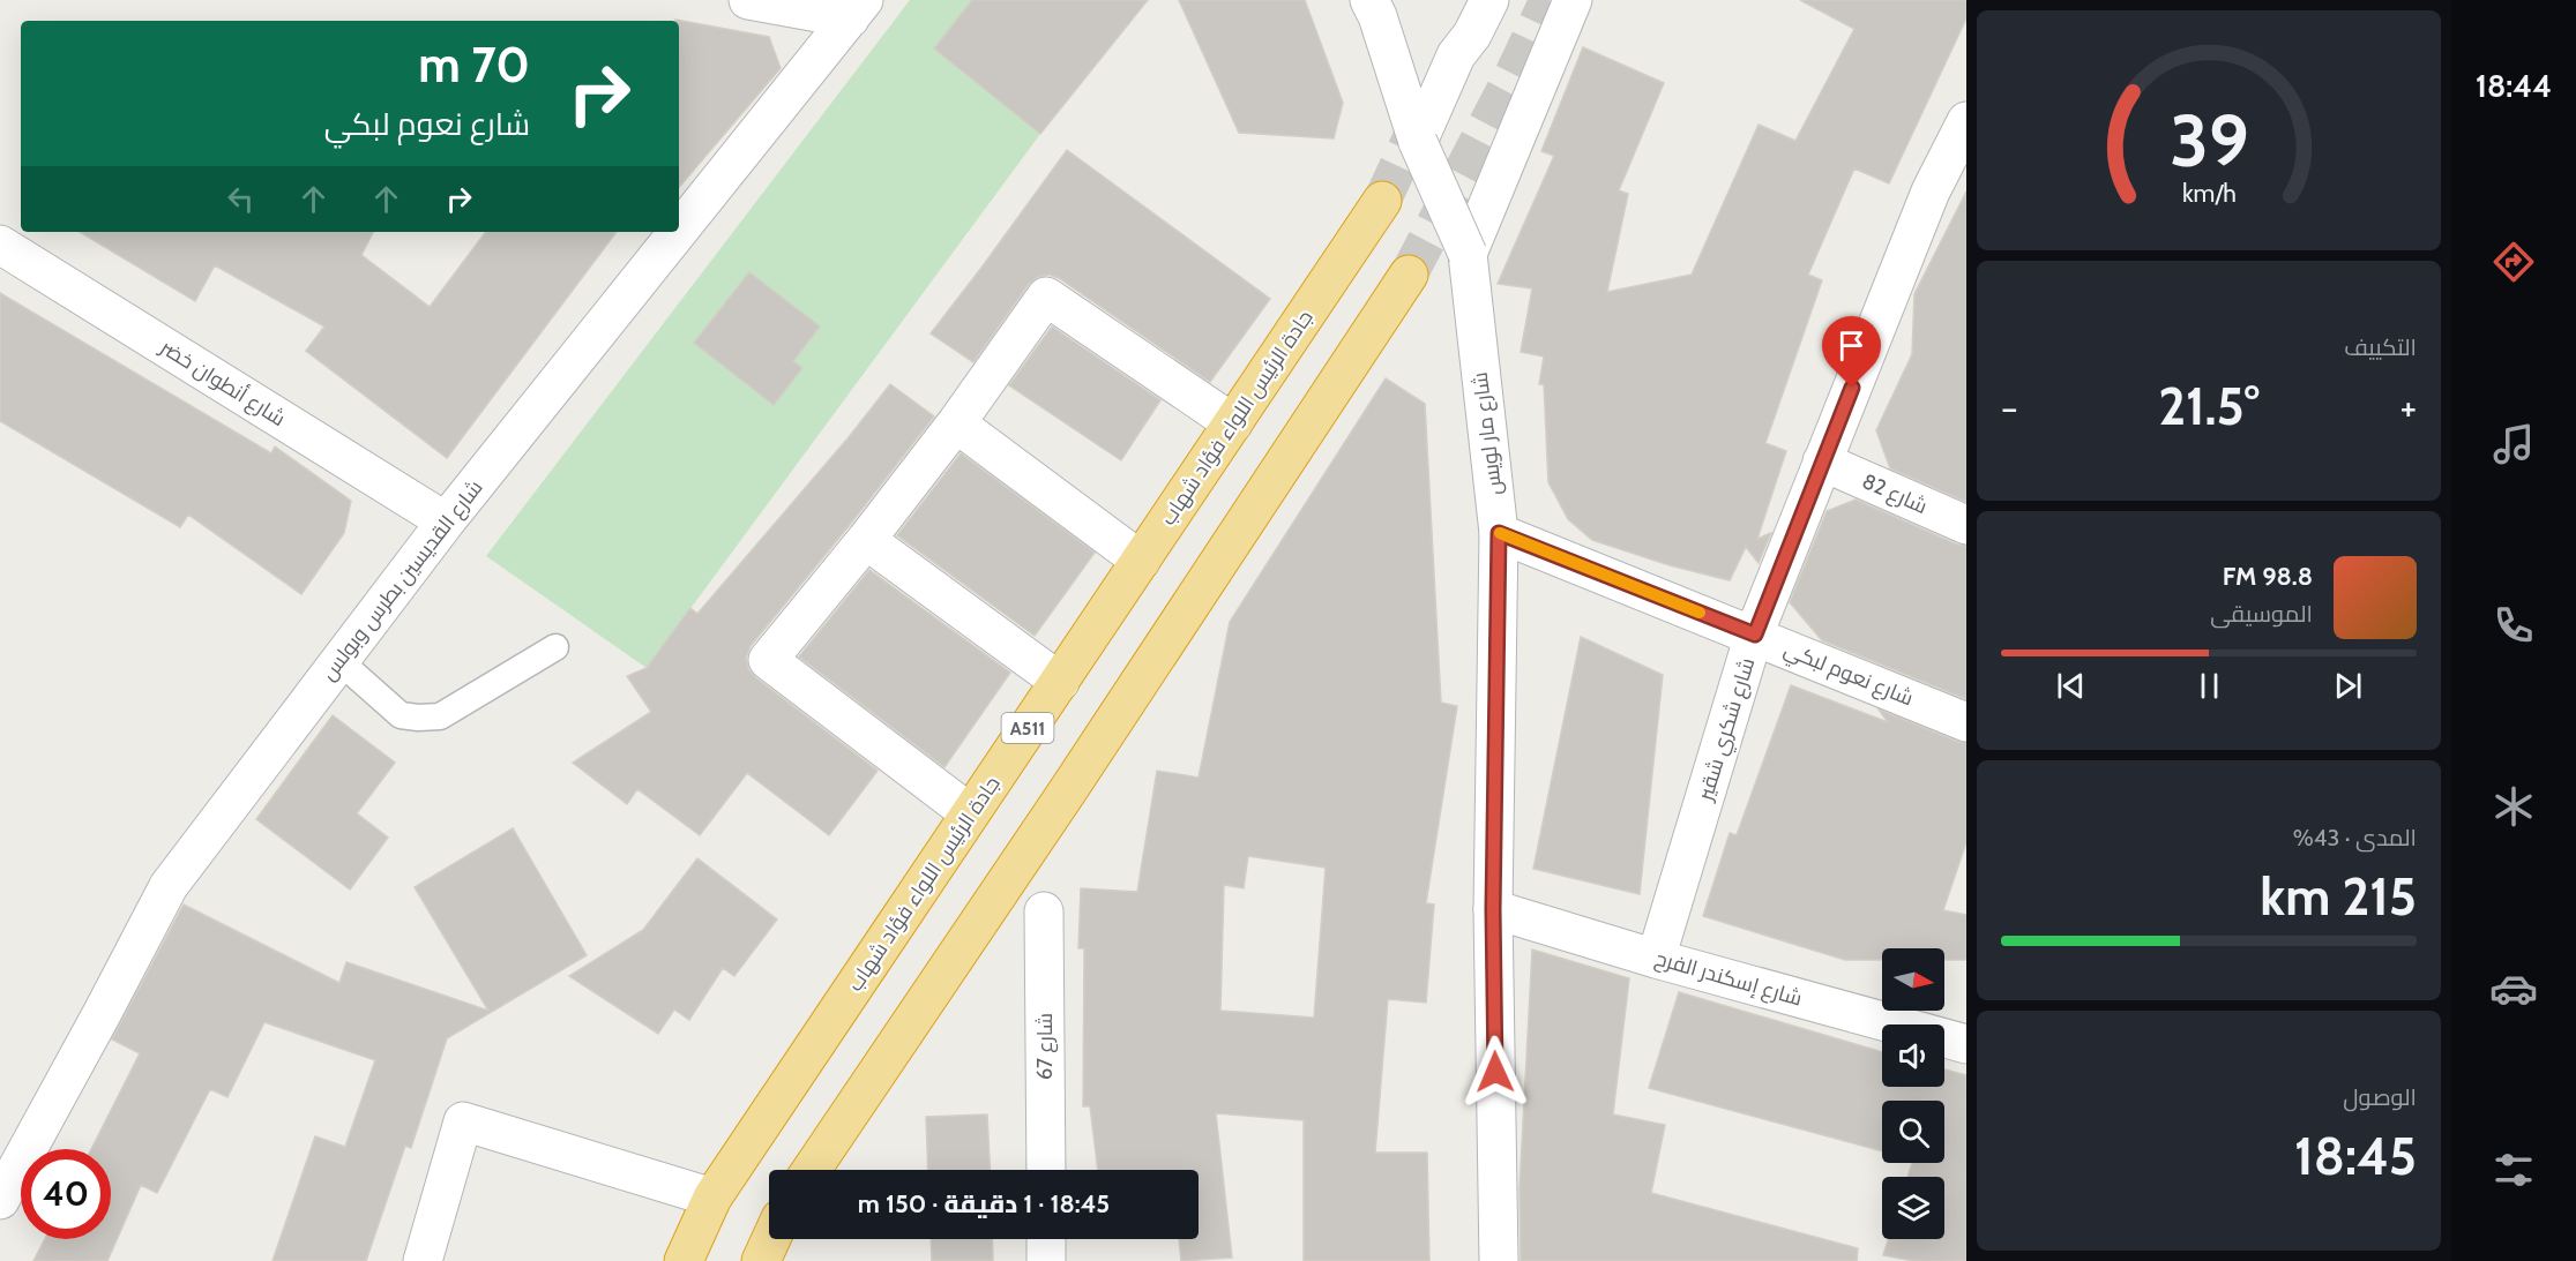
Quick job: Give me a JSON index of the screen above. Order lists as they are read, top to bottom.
{
  "streets": {
    "highway": ["جادة الرئيس اللواء فؤاد شهاب", "A511"],
    "street": [
      "شارع أنطوان خضر",
      "شارع مار لويس",
      "شارع 82",
      "شارع القديسين بطرس وبولس",
      "شارع نعوم لبكي",
      "شارع شكري شقير",
      "شارع إسكندر الفرح",
      "شارع 67"
    ]
  },
  "crossings": [
    ["شارع أنطوان خضر", "شارع القديسين بطرس وبولس"],
    ["شارع مار لويس", "شارع نعوم لبكي"],
    ["شارع مار لويس", "شارع إسكندر الفرح"],
    ["شارع 82", "شارع شكري شقير"],
    ["شارع نعوم لبكي", "شارع شكري شقير"],
    ["شارع شكري شقير", "شارع إسكندر الفرح"]
  ],
  "north": "right",
  "page": {
    "tabs": "18:44",
    "turn": ["70 m", "شارع نعوم لبكي"],
    "tile": [
      "التكييف",
      ["المدى · 43%", "215 km"],
      ["الوصول", "18:45"]
    ],
    "heat": ["−", "21.5°", "+"],
    "song": ["98.8 FM", "الموسيقى"],
    "limit": "40",
    "trip": "18:45 · 1 دقيقة · 150 m",
    "gauge": ["39", "km/h"]
  }
}
